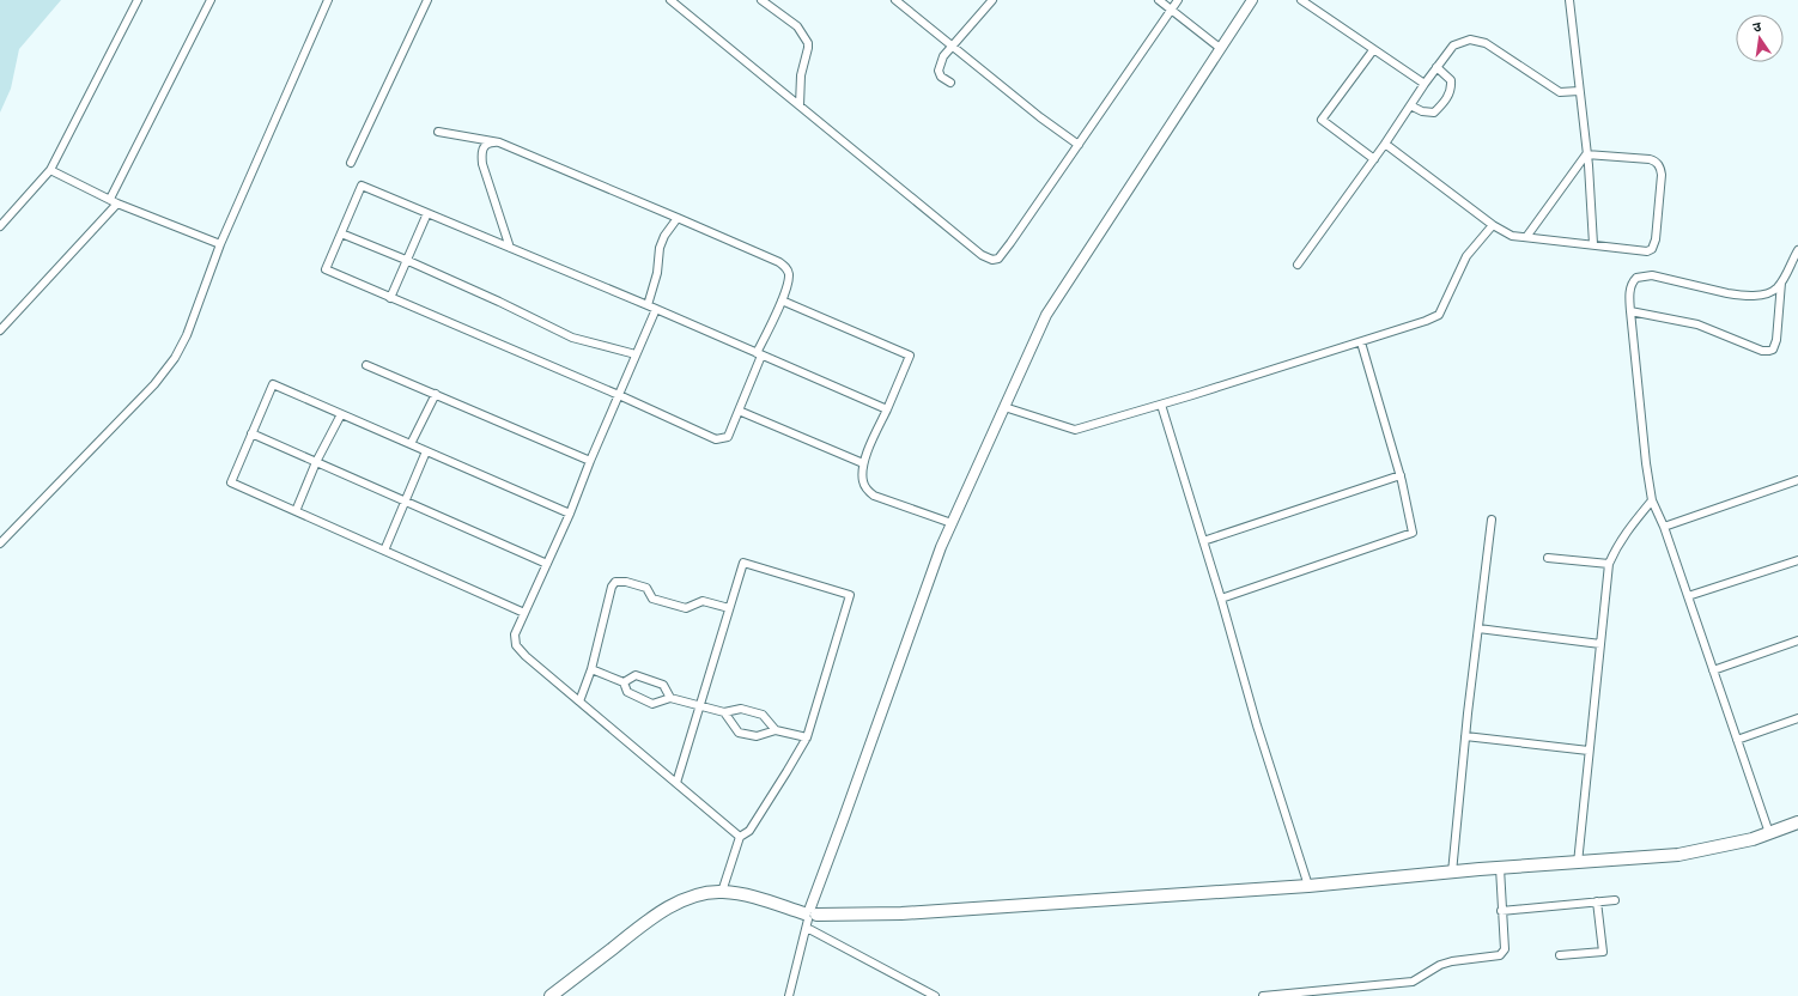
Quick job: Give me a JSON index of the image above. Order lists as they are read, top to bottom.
{
  "north": "top"
}
